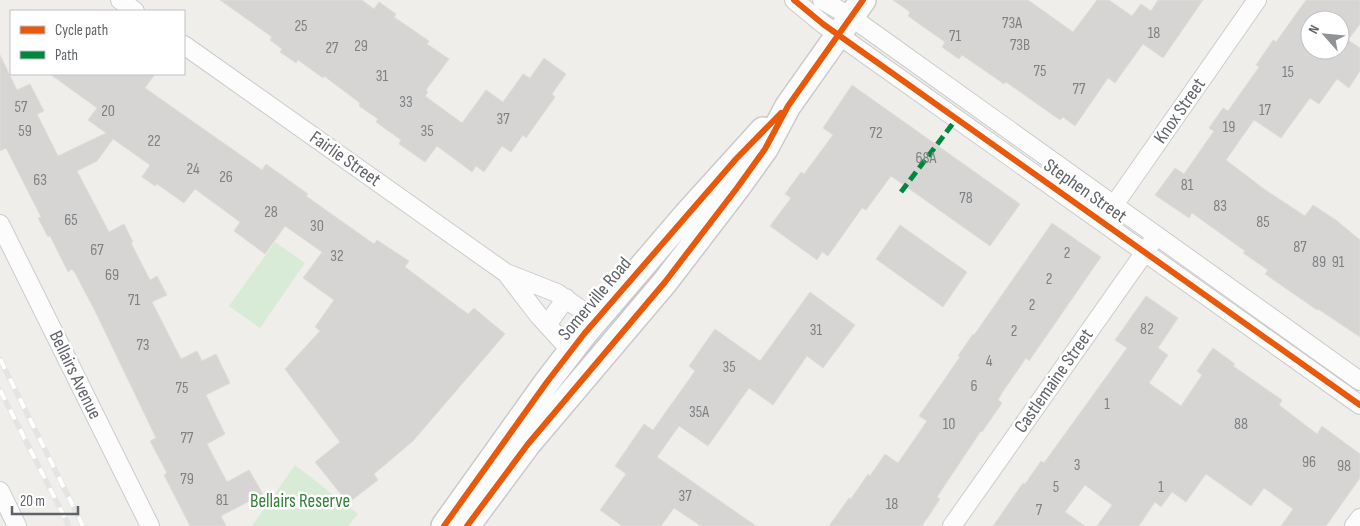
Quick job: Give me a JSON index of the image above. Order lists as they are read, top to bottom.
{
  "streets": {
    "main road": ["Somerville Road"],
    "street": [
      "Knox Street",
      "Fairlie Street",
      "Stephen Street",
      "Bellairs Avenue",
      "Castlemaine Street"
    ]
  },
  "crossings": [
    ["Knox Street", "Stephen Street"],
    ["Fairlie Street", "Somerville Road"],
    ["Stephen Street", "Somerville Road"],
    ["Stephen Street", "Castlemaine Street"]
  ],
  "parks": ["Bellairs Reserve"],
  "house_numbers": [
    "73A",
    "25",
    "18",
    "71",
    "73B",
    "29",
    "27",
    "75",
    "15",
    "31",
    "77",
    "33",
    "57",
    "17",
    "20",
    "37",
    "19",
    "59",
    "35",
    "72",
    "22",
    "68A",
    "24",
    "26",
    "63",
    "81",
    "78",
    "83",
    "28",
    "65",
    "85",
    "30",
    "87",
    "67",
    "2",
    "32",
    "89",
    "91",
    "69",
    "2",
    "71",
    "2",
    "82",
    "31",
    "2",
    "73",
    "4",
    "35",
    "6",
    "75",
    "1",
    "35A",
    "10",
    "88",
    "77",
    "96",
    "3",
    "98",
    "79",
    "5",
    "1",
    "37",
    "81",
    "18",
    "7"
  ],
  "legend": ["Cycle path", "Path"],
  "scale_bar": "20 m",
  "north": "top left"
}
